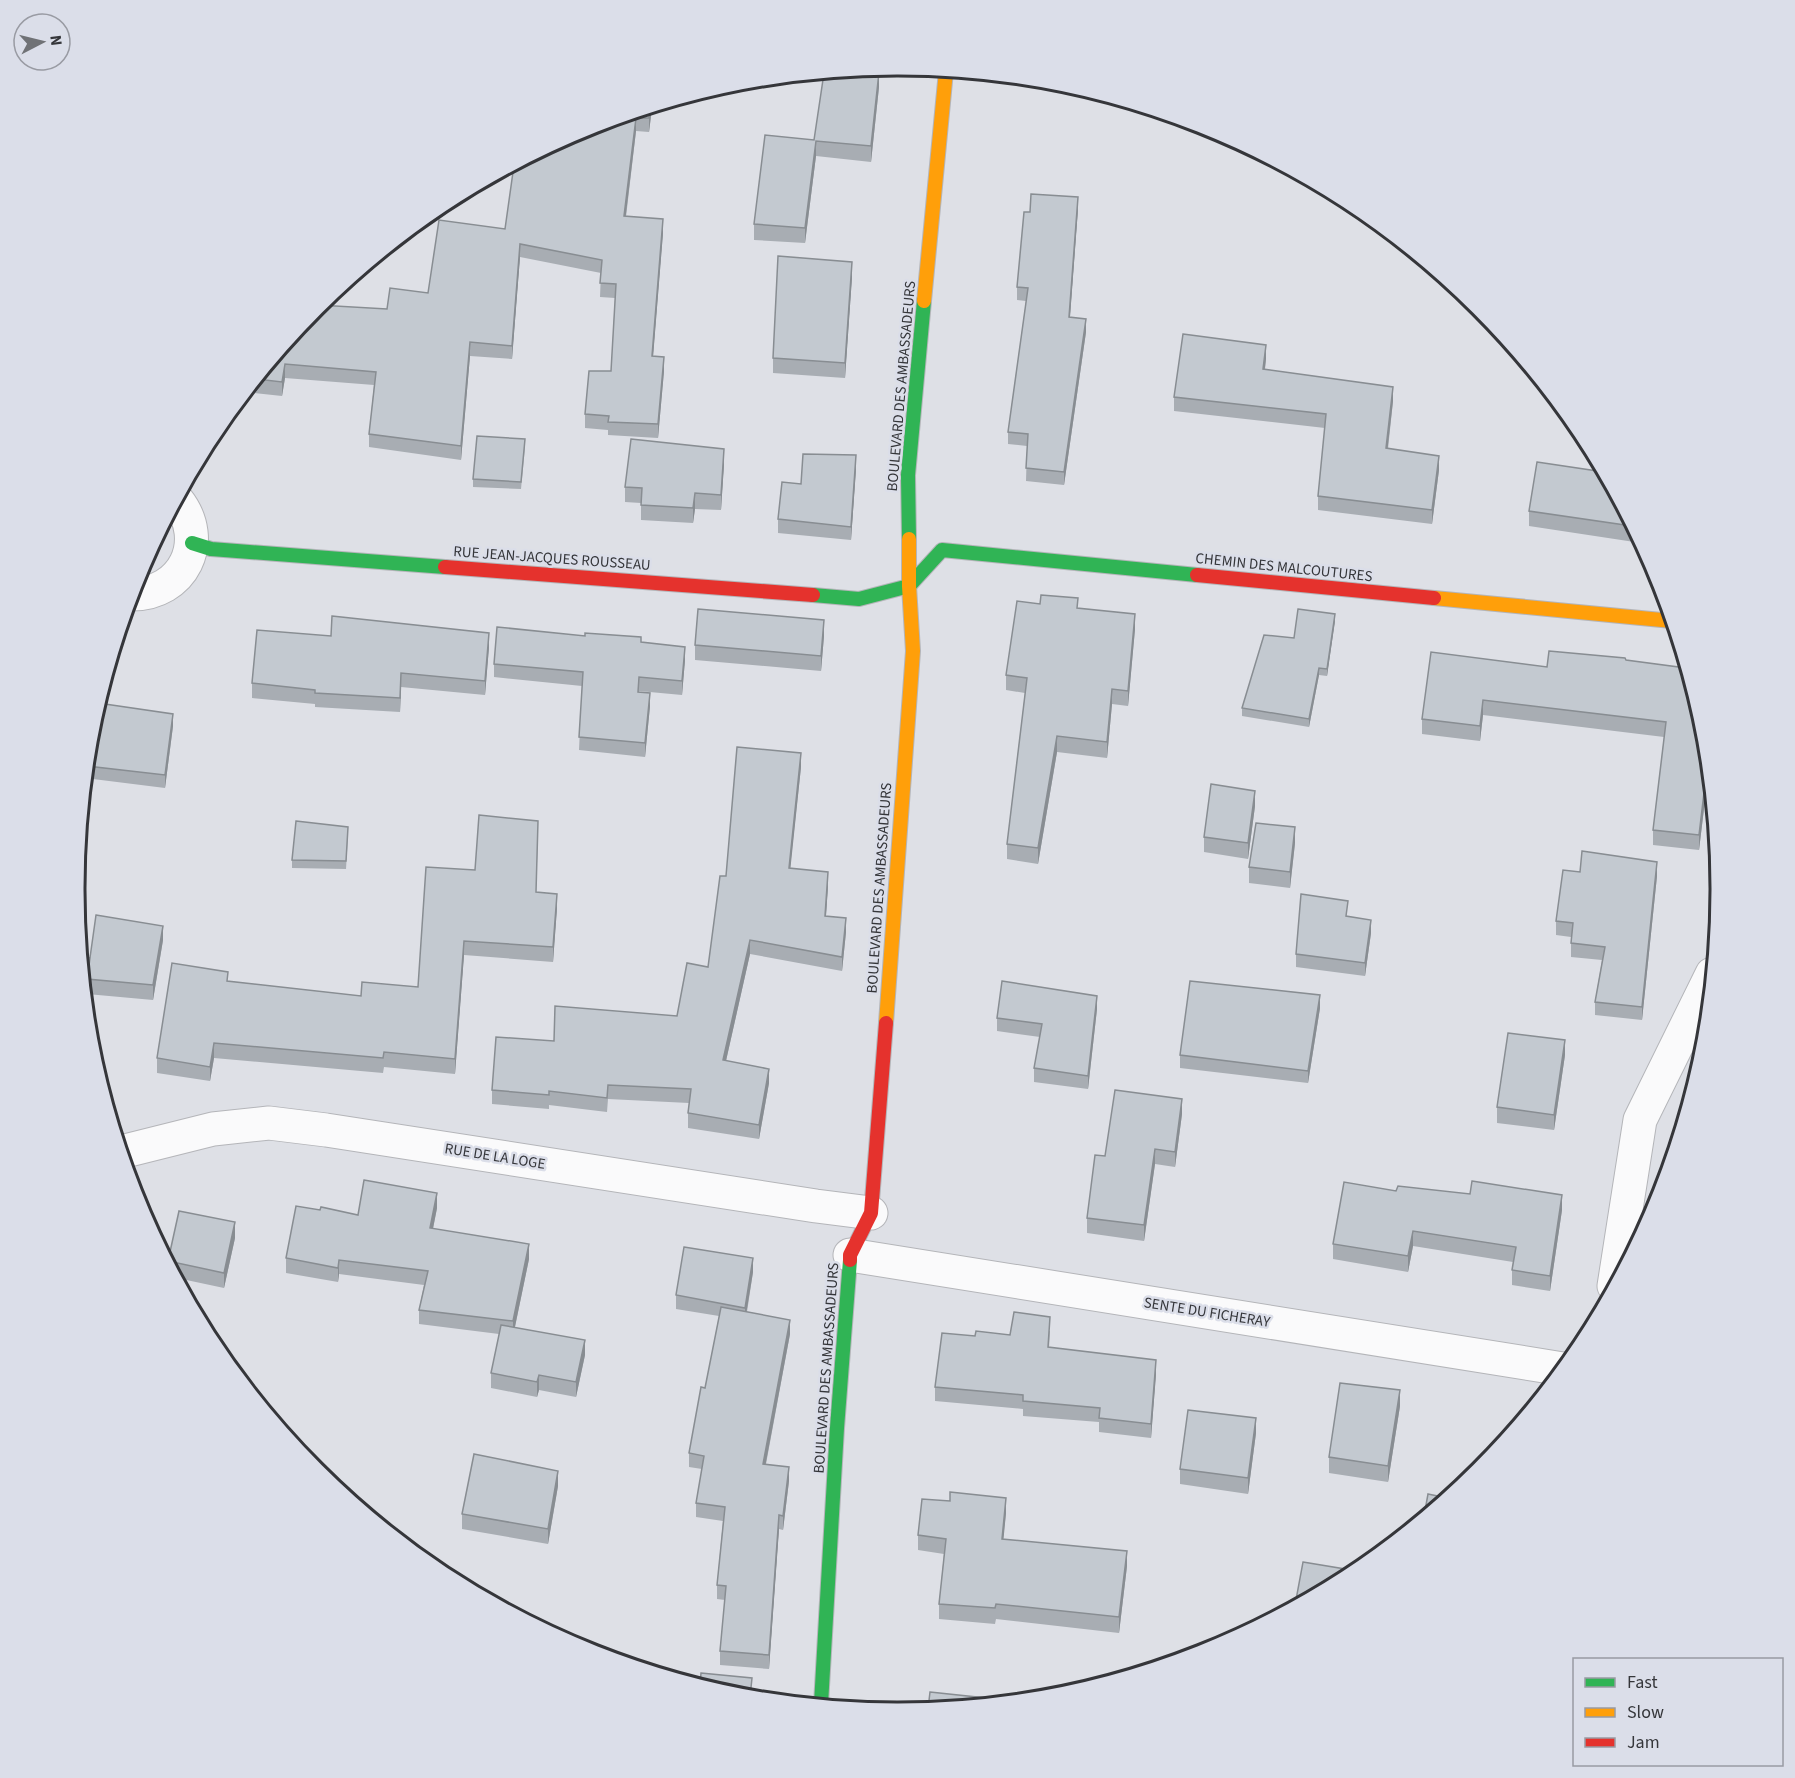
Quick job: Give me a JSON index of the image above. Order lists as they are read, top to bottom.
{
  "streets": {
    "main road": ["BOULEVARD DES AMBASSADEURS", "RUE JEAN-JACQUES ROUSSEAU", "CHEMIN DES MALCOUTURES"],
    "street": ["RUE DE LA LOGE", "SENTE DU FICHERAY"]
  },
  "crossings": [
    ["BOULEVARD DES AMBASSADEURS", "RUE JEAN-JACQUES ROUSSEAU"],
    ["BOULEVARD DES AMBASSADEURS", "CHEMIN DES MALCOUTURES"],
    ["BOULEVARD DES AMBASSADEURS", "RUE DE LA LOGE"],
    ["BOULEVARD DES AMBASSADEURS", "SENTE DU FICHERAY"],
    ["RUE JEAN-JACQUES ROUSSEAU", "CHEMIN DES MALCOUTURES"]
  ],
  "legend": ["Fast", "Slow", "Jam"],
  "north": "right"
}
